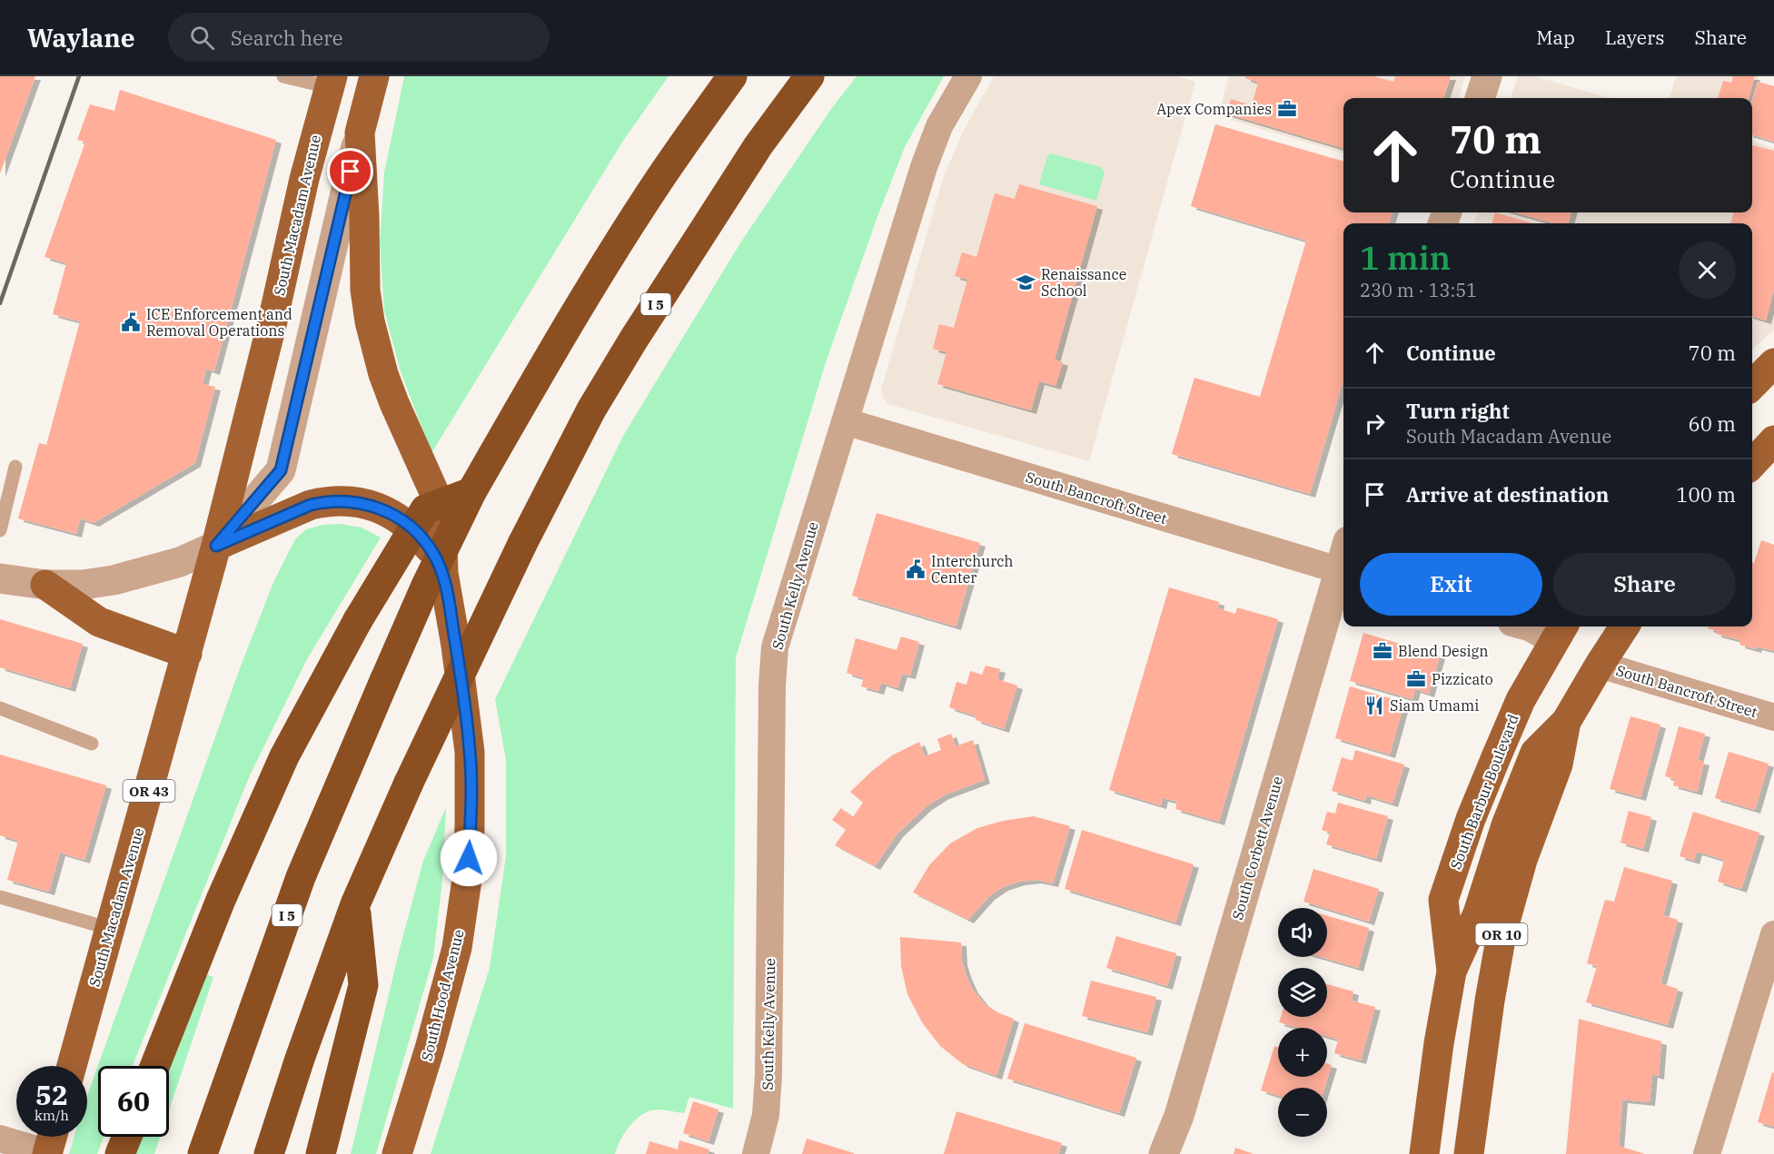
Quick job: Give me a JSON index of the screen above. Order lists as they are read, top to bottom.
{
  "streets": {
    "highway": ["I 5"],
    "main road": [
      "South Macadam Avenue",
      "OR 43",
      "South Barbur Boulevard",
      "OR 10",
      "South Hood Avenue"
    ],
    "street": ["South Bancroft Street", "South Kelly Avenue", "South Corbett Avenue"]
  },
  "crossings": [
    ["South Bancroft Street", "South Kelly Avenue"],
    ["South Bancroft Street", "South Barbur Boulevard"],
    ["South Bancroft Street", "South Corbett Avenue"],
    ["South Barbur Boulevard", "OR 10"]
  ],
  "places": {
    "office": ["Apex Companies", "Blend Design", "Pizzicato"],
    "school or university": ["Renaissance School"],
    "public building": ["ICE Enforcement and Removal Operations", "Interchurch Center"],
    "restaurant": ["Siam Umami"]
  },
  "page": {
    "header": "Waylane",
    "search": "Search here",
    "nav": ["Map", "Layers", "Share"],
    "turn": ["70 m", "Continue"],
    "heading": ["1 min", "230 m · 13:51"],
    "list": [
      {
        "name": "Continue",
        "value": "70 m"
      },
      {
        "name": "Turn right",
        "note": "South Macadam Avenue",
        "value": "60 m"
      },
      {
        "name": "Arrive at destination",
        "value": "100 m"
      }
    ],
    "buttons": ["Exit", "Share"],
    "map_buttons": ["+", "−"],
    "speed": "52 km/h",
    "limit": "60"
  }
}
